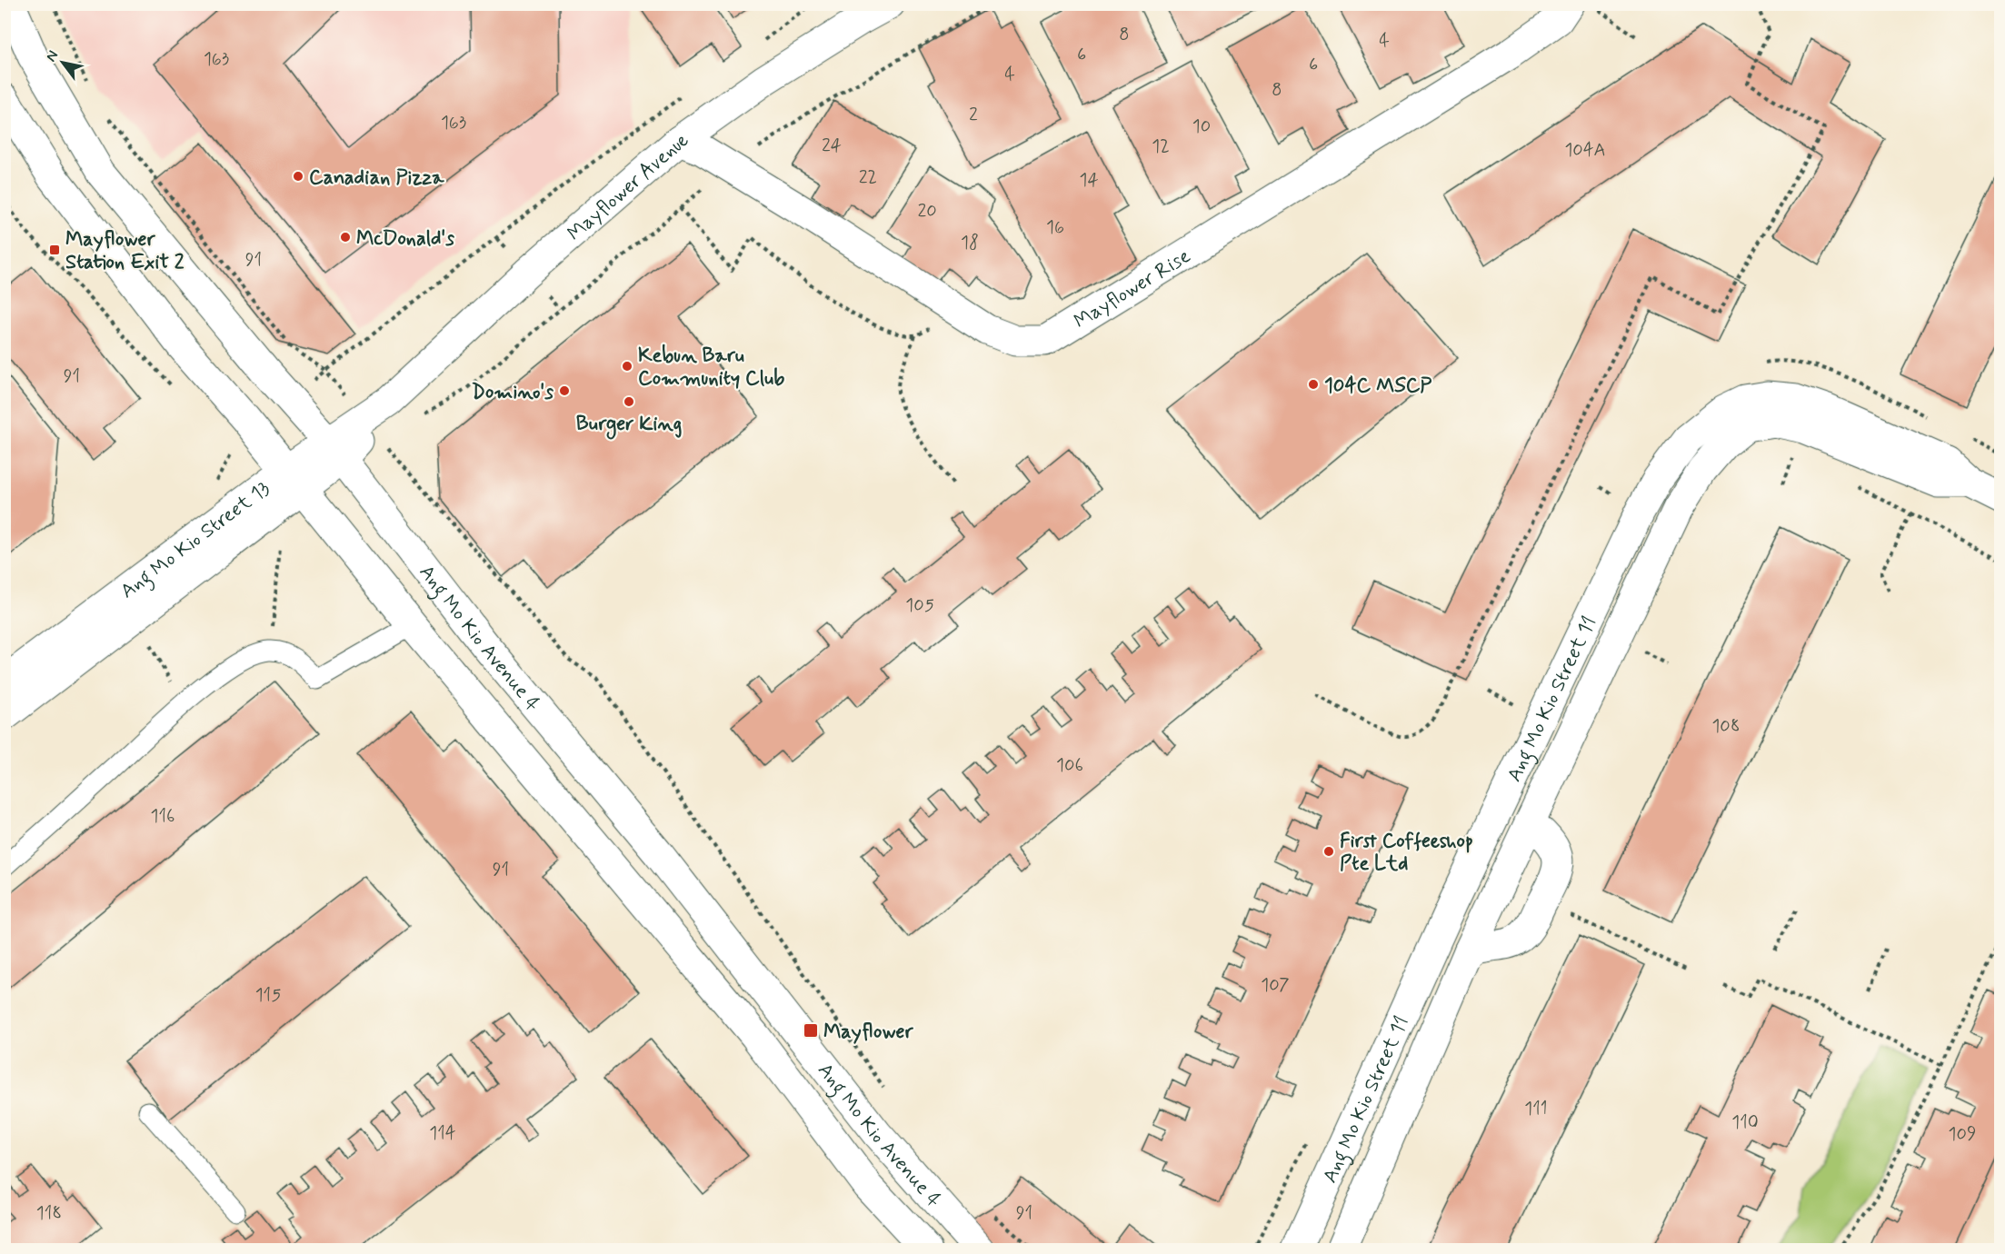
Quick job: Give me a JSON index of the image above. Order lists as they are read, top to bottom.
{
  "streets": {
    "street": [
      "Mayflower Avenue",
      "Mayflower Rise",
      "Ang Mo Kio Street 13",
      "Ang Mo Kio Avenue 4",
      "Ang Mo Kio Street 11"
    ]
  },
  "crossings": [
    ["Mayflower Avenue", "Mayflower Rise"],
    ["Mayflower Avenue", "Ang Mo Kio Street 13"],
    ["Ang Mo Kio Street 13", "Ang Mo Kio Avenue 4"]
  ],
  "places": {
    "other": [
      "Canadian Pizza",
      "McDonald's",
      "Kebun Baru Community Club",
      "104C MSCP",
      "Domino's",
      "Burger King",
      "First Coffeeshop Pte Ltd"
    ],
    "transit": ["Mayflower Station Exit 2", "Mayflower"]
  },
  "house_numbers": [
    "8",
    "4",
    "6",
    "163",
    "6",
    "4",
    "8",
    "2",
    "163",
    "10",
    "24",
    "12",
    "104A",
    "22",
    "14",
    "20",
    "16",
    "18",
    "91",
    "91",
    "105",
    "108",
    "106",
    "116",
    "91",
    "107",
    "115",
    "111",
    "110",
    "114",
    "109",
    "118",
    "91"
  ],
  "north": "top left"
}
